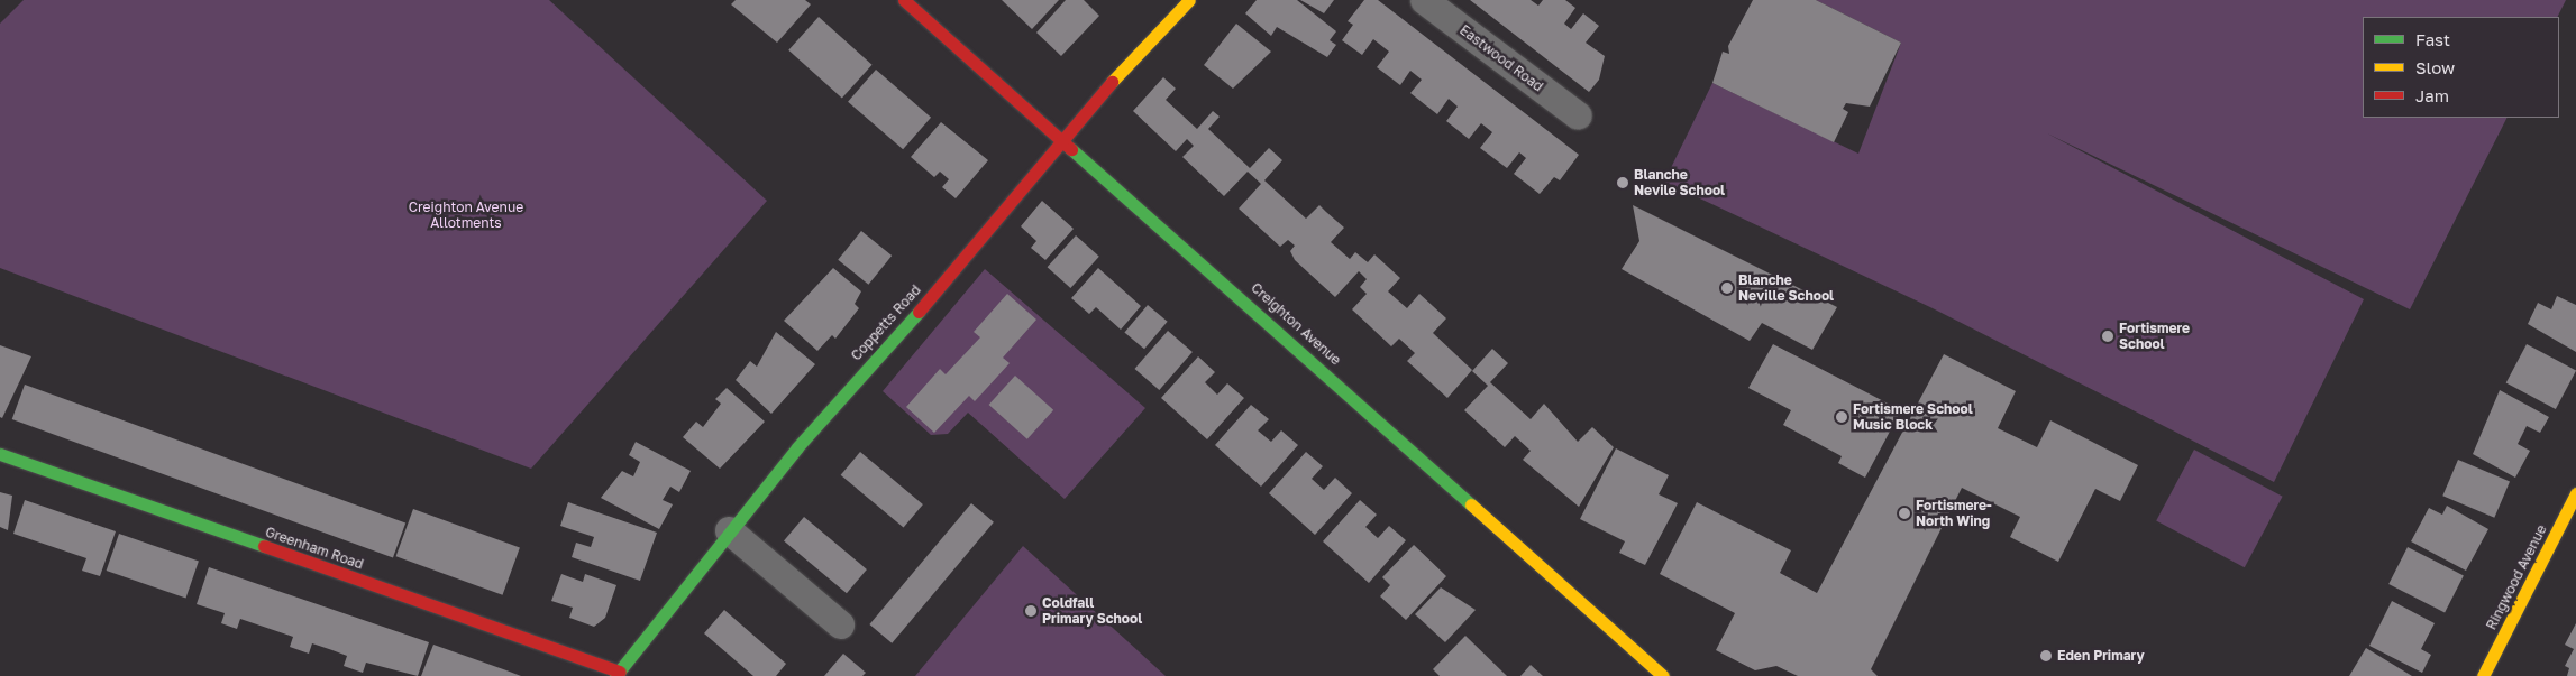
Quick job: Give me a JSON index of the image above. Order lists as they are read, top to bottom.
{
  "streets": {
    "street": [
      "Eastwood Road",
      "Coppetts Road",
      "Creighton Avenue",
      "Greenham Road",
      "Ringwood Avenue"
    ]
  },
  "crossings": [
    ["Coppetts Road", "Creighton Avenue"],
    ["Coppetts Road", "Greenham Road"]
  ],
  "parks": ["Creighton Avenue Allotments"],
  "places": [
    "Blanche Nevile School",
    "Blanche Neville School",
    "Fortismere School",
    "Fortismere School Music Block",
    "Fortismere- North Wing",
    "Coldfall Primary School",
    "Eden Primary"
  ],
  "legend": ["Fast", "Slow", "Jam"]
}
